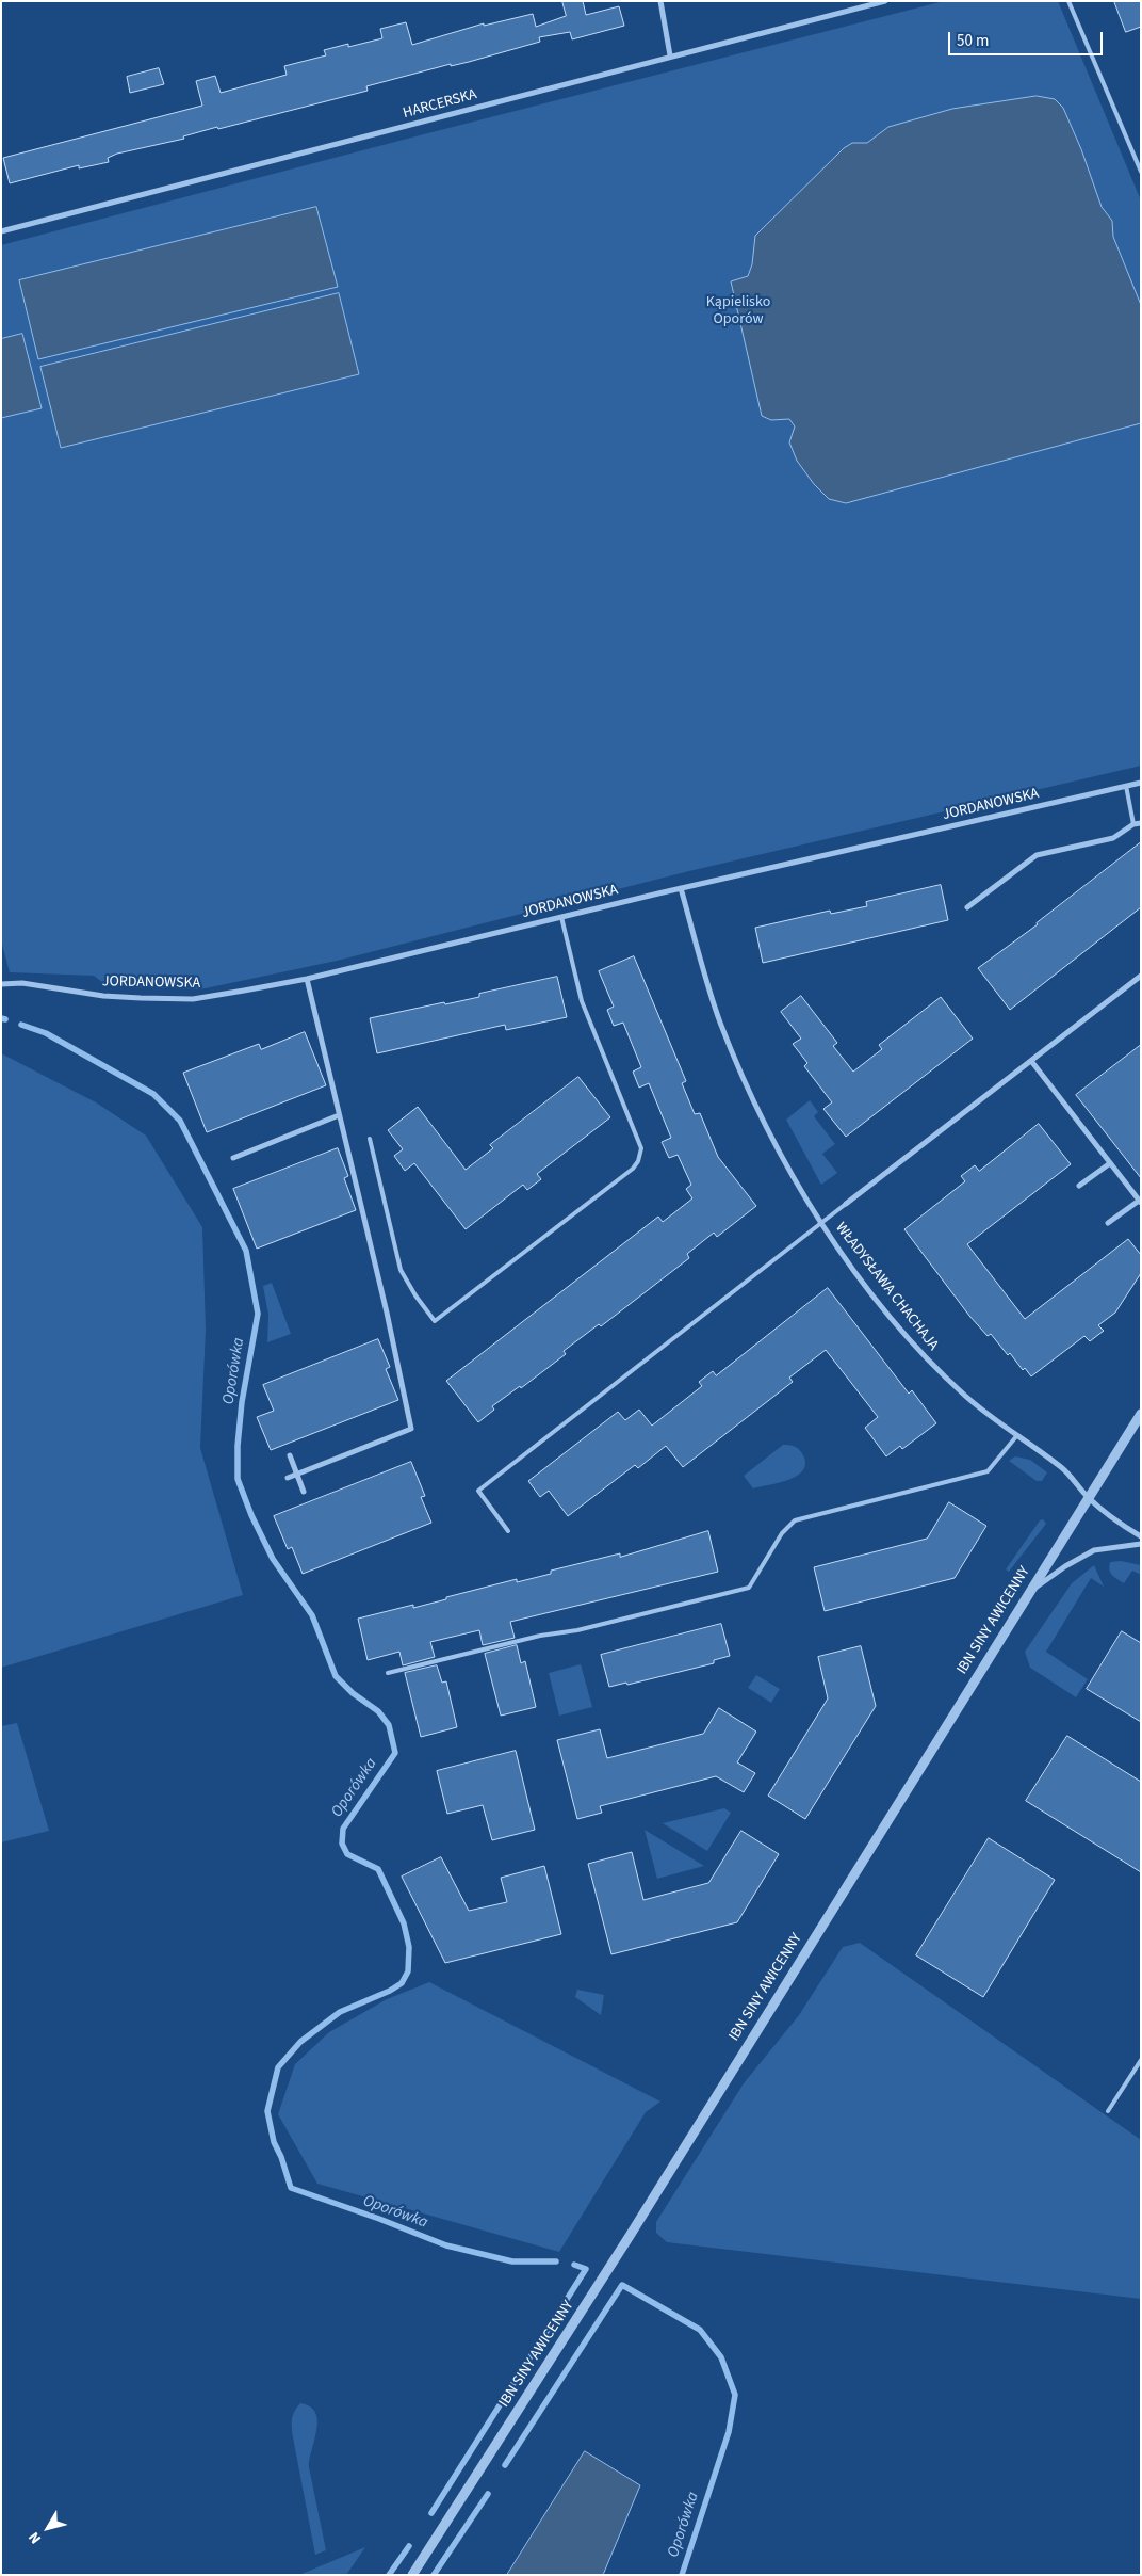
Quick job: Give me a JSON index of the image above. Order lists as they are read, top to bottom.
{
  "streets": {
    "street": [
      "HARCERSKA",
      "JORDANOWSKA",
      "WŁADYSŁAWA CHACHAJA",
      "IBN SINY AWICENNY"
    ]
  },
  "crossings": [
    ["JORDANOWSKA", "WŁADYSŁAWA CHACHAJA"],
    ["WŁADYSŁAWA CHACHAJA", "IBN SINY AWICENNY"]
  ],
  "water": ["Oporówka"],
  "parks": ["Kąpielisko Oporów"],
  "scale_bar": "50 m",
  "north": "bottom left"
}
